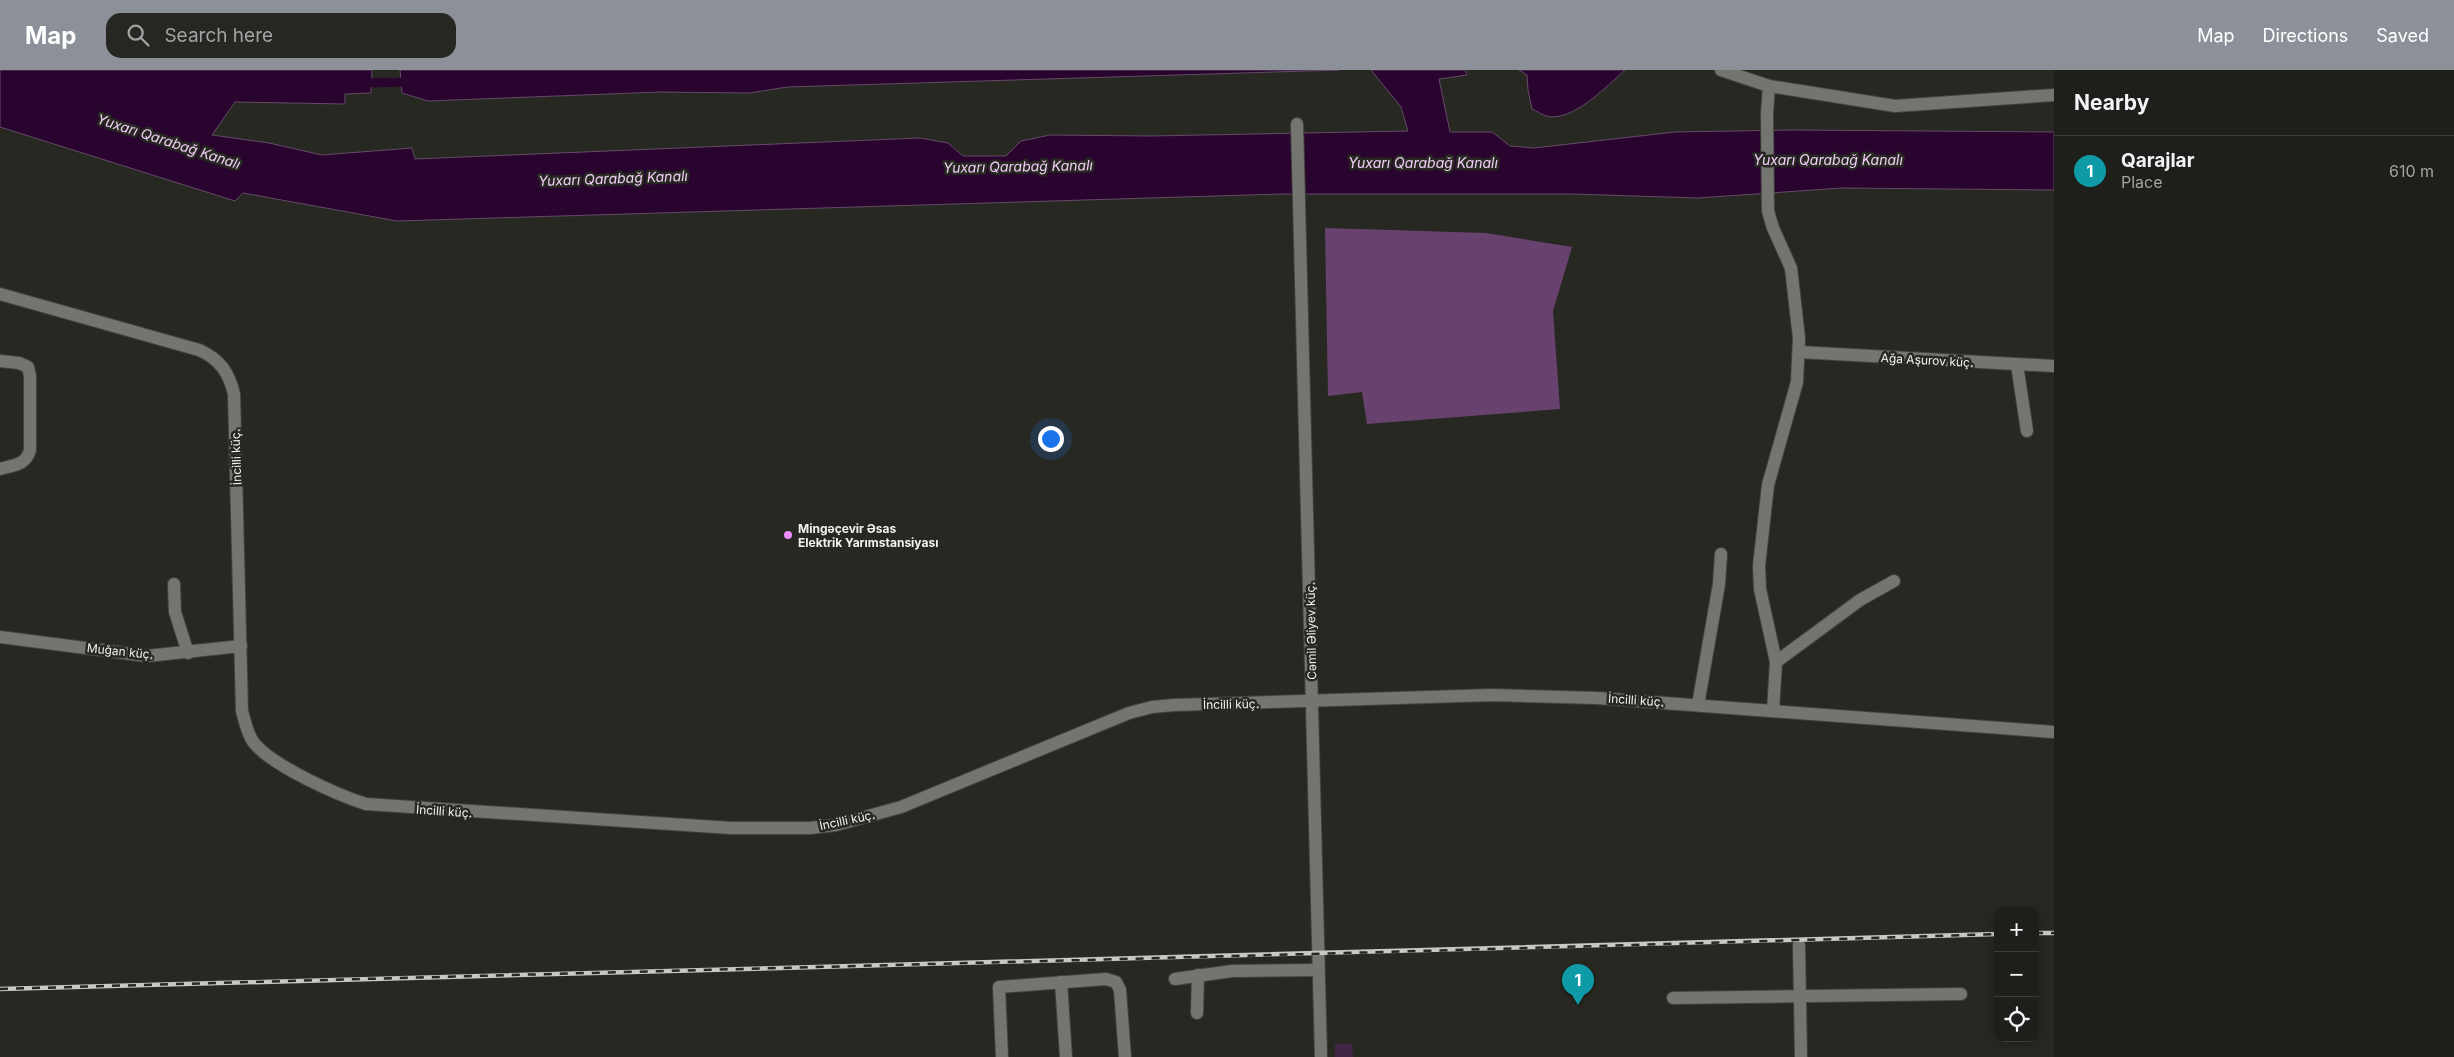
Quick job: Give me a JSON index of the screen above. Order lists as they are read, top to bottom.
{
  "streets": {
    "street": [
      "Ağa Aşurov küç.",
      "İncilli küç.",
      "Cəmil Əliyev küç.",
      "Muğan küç."
    ]
  },
  "crossings": [
    ["İncilli küç.", "Cəmil Əliyev küç."],
    ["İncilli küç.", "Muğan küç."]
  ],
  "water": ["Yuxarı Qarabağ Kanalı"],
  "places": ["Mingəçevir Əsas Elektrik Yarımstansiyası"],
  "page": {
    "header": "Map",
    "search": "Search here",
    "nav": ["Map", "Directions", "Saved"],
    "heading": "Nearby",
    "list": [
      {
        "mark": "1",
        "name": "Qarajlar",
        "note": "Place",
        "value": "610 m"
      }
    ],
    "map_buttons": ["+", "−"],
    "pins": "1"
  }
}
